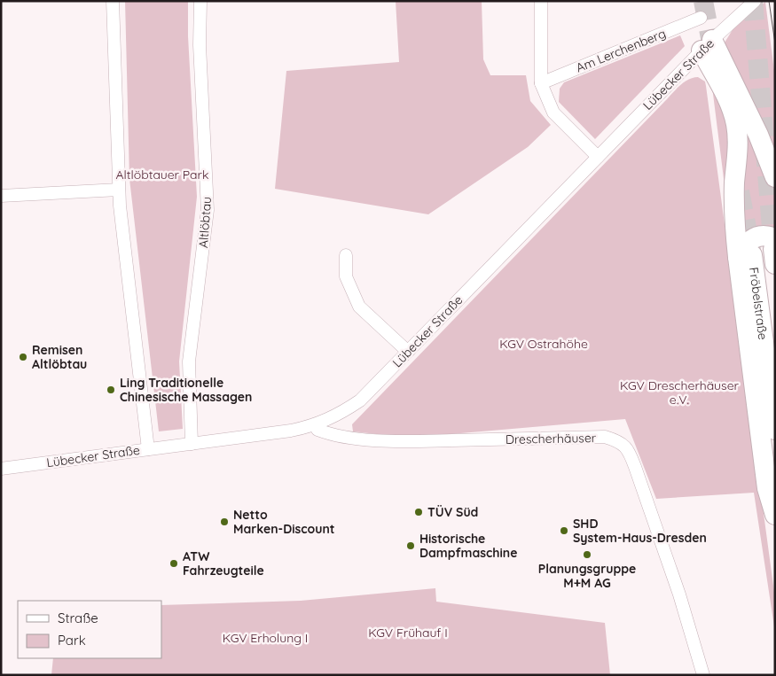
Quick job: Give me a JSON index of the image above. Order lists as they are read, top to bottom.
{
  "streets": {
    "main road": ["Fröbelstraße"],
    "street": [
      "Am Lerchenberg",
      "Lübecker Straße",
      "Altlöbtau",
      "Drescherhäuser"
    ]
  },
  "crossings": [
    ["Lübecker Straße", "Altlöbtau"],
    ["Lübecker Straße", "Drescherhäuser"]
  ],
  "parks": [
    "Altlöbtauer Park",
    "KGV Ostrahöhe",
    "KGV Drescherhäuser e.V.",
    "KGV Frühauf I",
    "KGV Erholung I"
  ],
  "places": [
    "Remisen Altlöbtau",
    "Ling Traditionelle Chinesische Massagen",
    "TÜV Süd",
    "Netto Marken-Discount",
    "SHD System-Haus-Dresden",
    "Historische Dampfmaschine",
    "Planungsgruppe M+M AG",
    "ATW Fahrzeugteile"
  ],
  "legend": ["Straße", "Park"]
}
